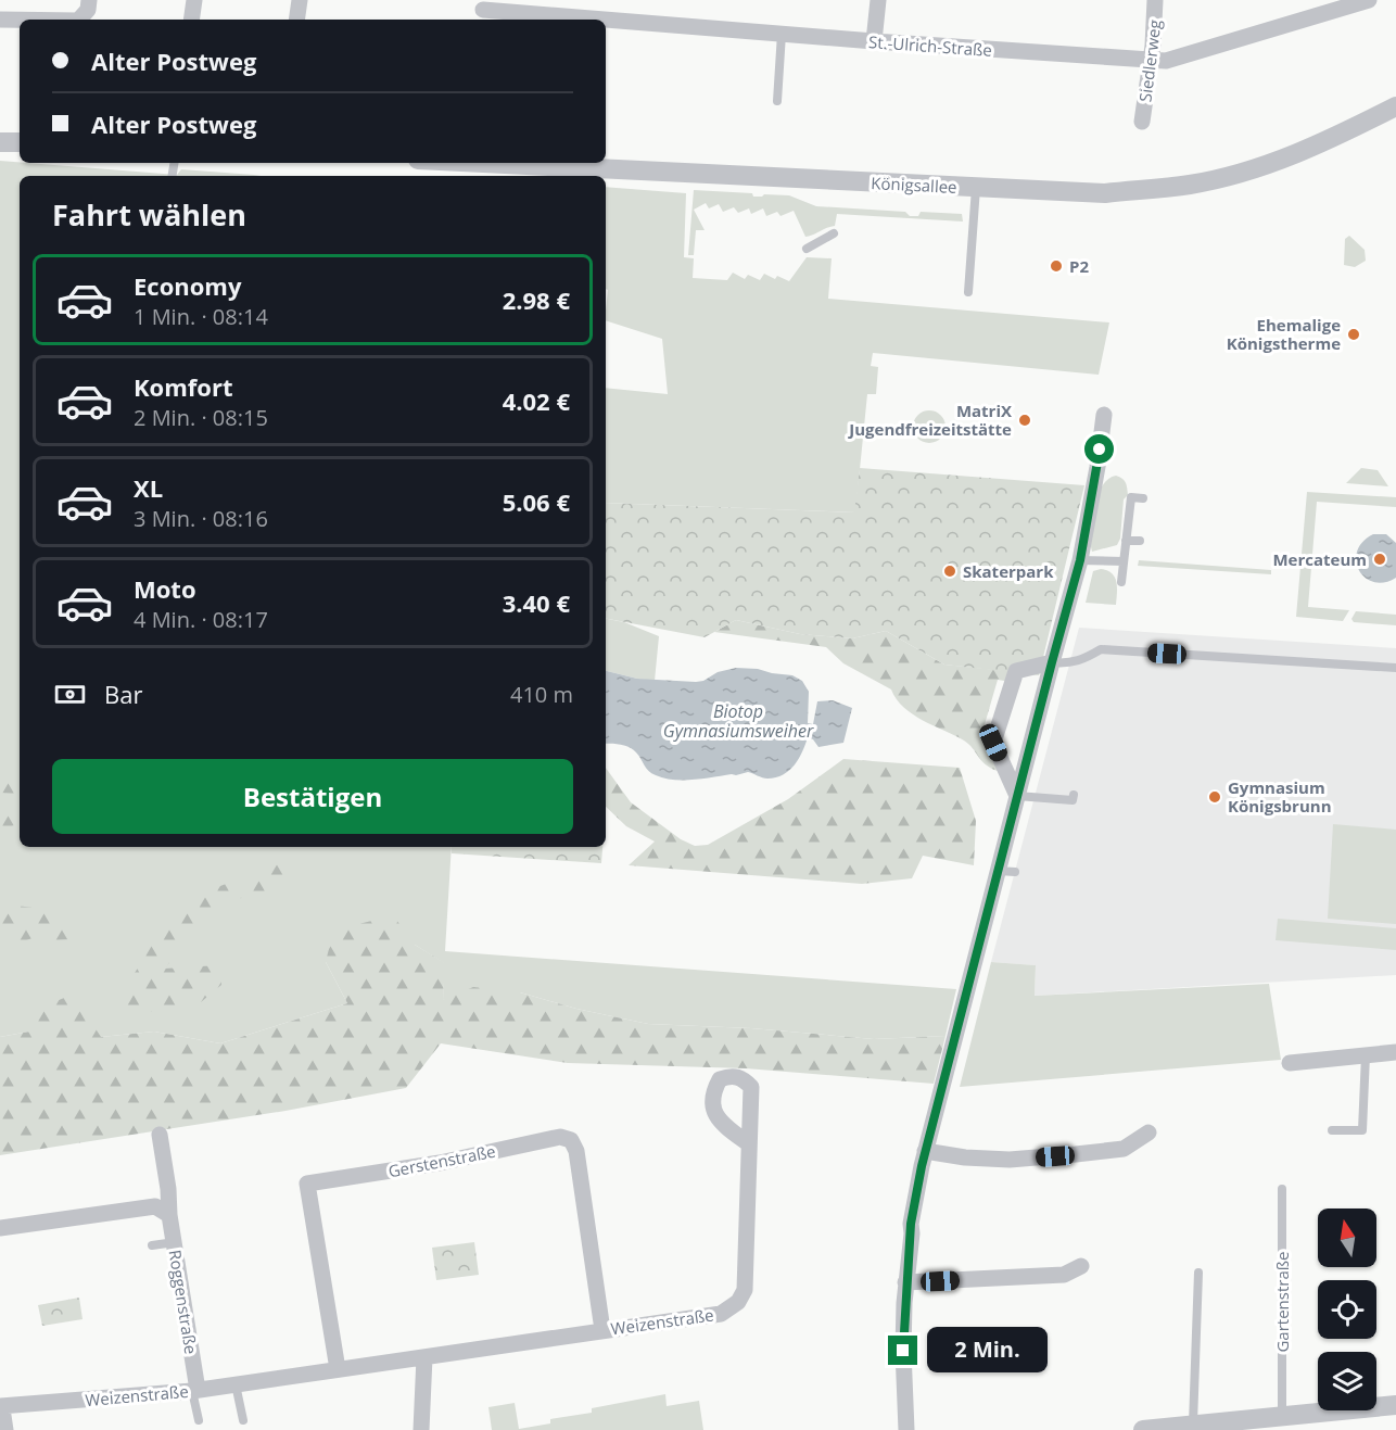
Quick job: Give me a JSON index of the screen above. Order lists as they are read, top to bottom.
{
  "streets": {
    "street": [
      "St.-Ulrich-Straße",
      "Siedlerweg",
      "Königsallee",
      "Gerstenstraße",
      "Roggenstraße",
      "Weizenstraße"
    ],
    "lane": ["Gartenstraße"]
  },
  "crossings": [
    ["St.-Ulrich-Straße", "Siedlerweg"],
    ["Gerstenstraße", "Weizenstraße"],
    ["Roggenstraße", "Weizenstraße"]
  ],
  "water": ["Biotop Gymnasiumsweiher"],
  "places": [
    "P2",
    "Ehemalige Königstherme",
    "MatriX Jugendfreizeitstätte",
    "Mercateum",
    "Skaterpark",
    "Gymnasium Königsbrunn"
  ],
  "north": "top",
  "page": {
    "banner": ["Alter Postweg", "Alter Postweg"],
    "heading": "Fahrt wählen",
    "list": [
      {
        "name": "Economy",
        "note": "1 Min. · 08:14",
        "value": "2.98 €"
      },
      {
        "name": "Komfort",
        "note": "2 Min. · 08:15",
        "value": "4.02 €"
      },
      {
        "name": "XL",
        "note": "3 Min. · 08:16",
        "value": "5.06 €"
      },
      {
        "name": "Moto",
        "note": "4 Min. · 08:17",
        "value": "3.40 €"
      }
    ],
    "pay": ["Bar", "410 m"],
    "buttons": "Bestätigen",
    "bubble": "2 Min."
  }
}
